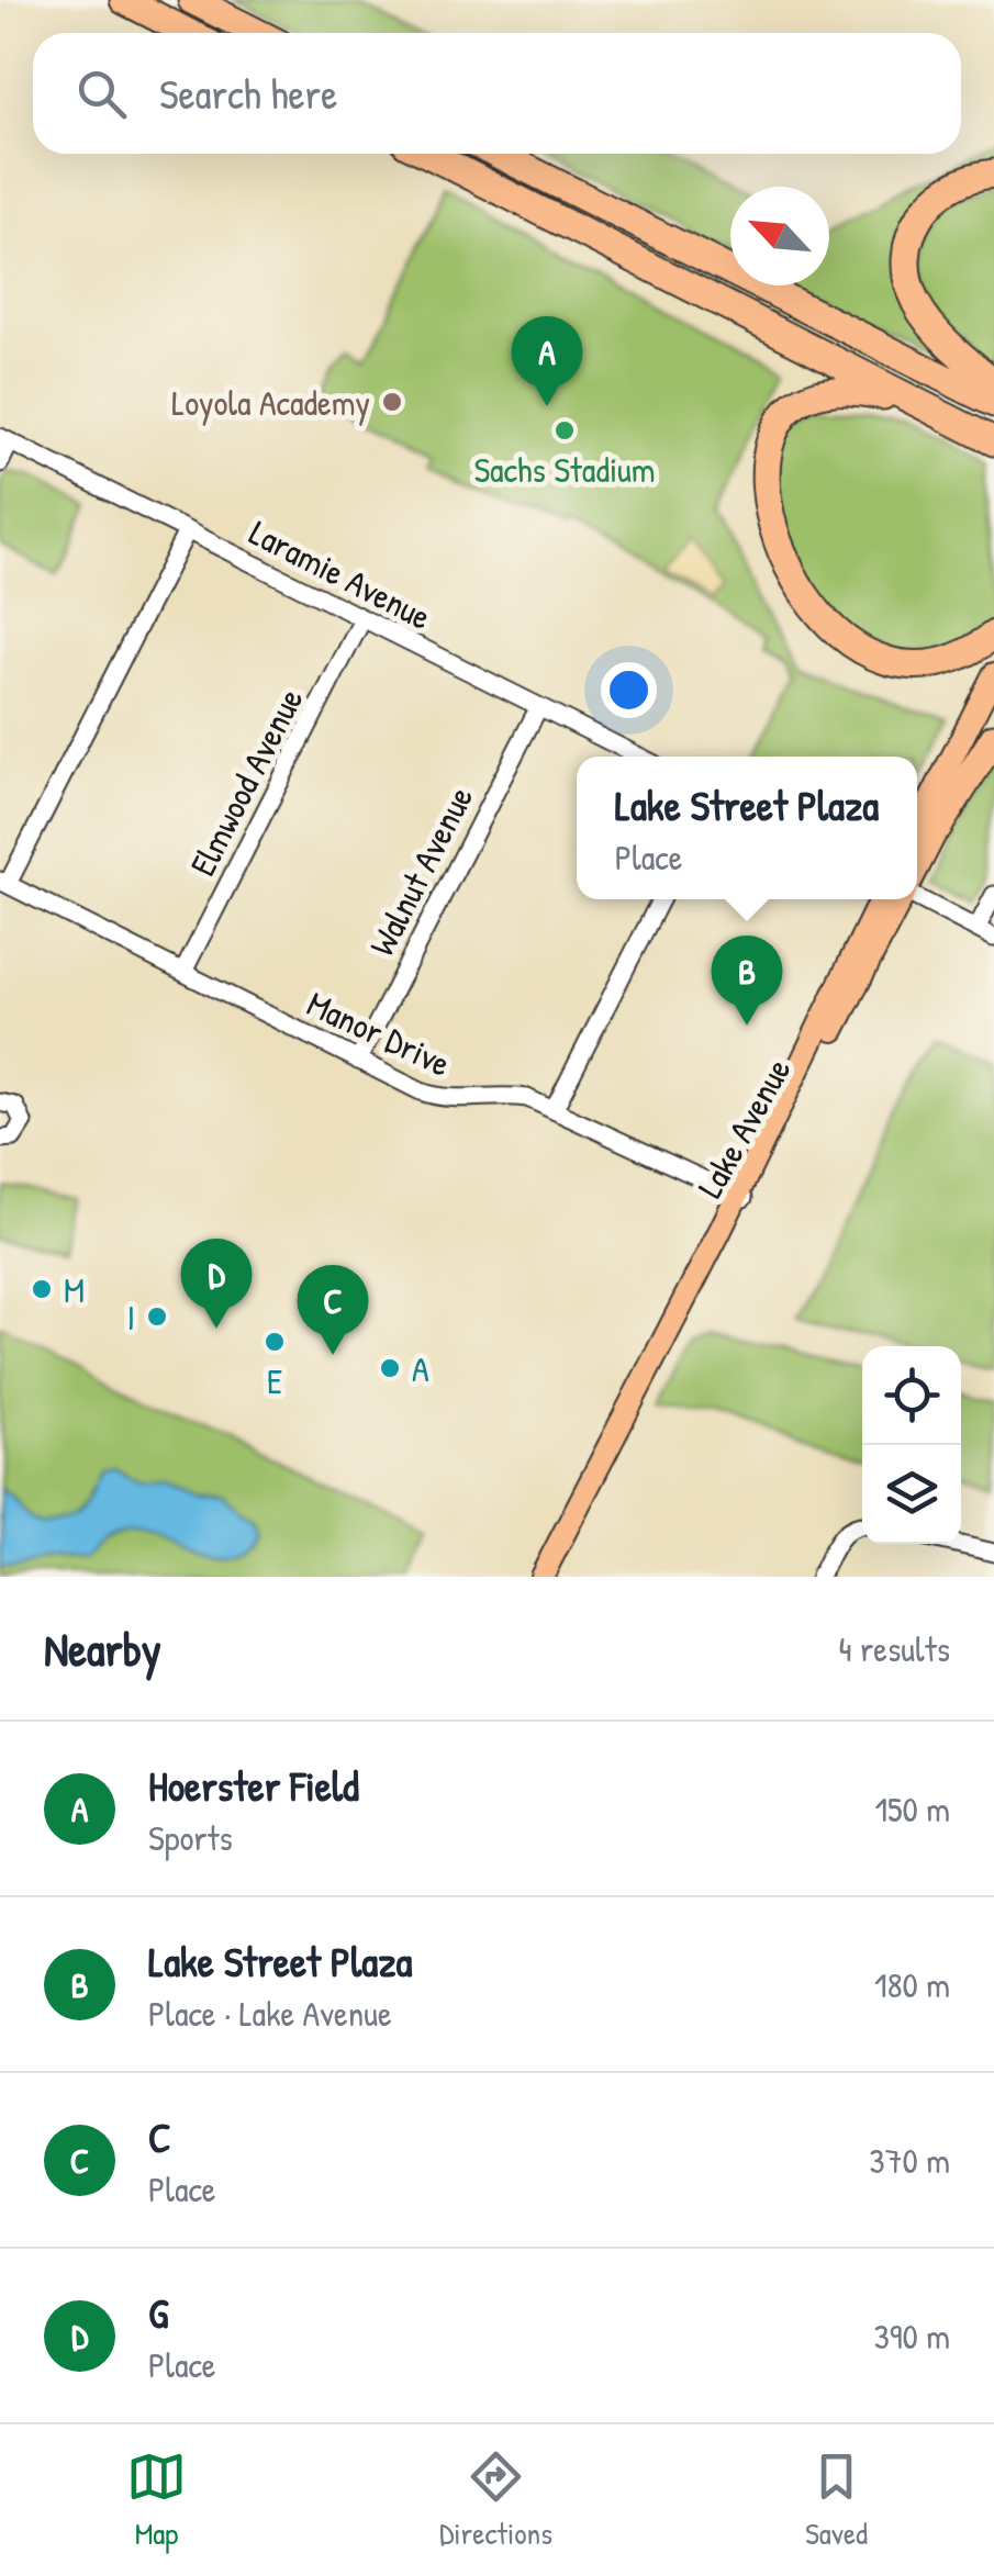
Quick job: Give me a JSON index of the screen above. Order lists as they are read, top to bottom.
{
  "streets": {
    "main road": ["Lake Avenue"],
    "street": [
      "Laramie Avenue",
      "Elmwood Avenue",
      "Walnut Avenue",
      "Manor Drive"
    ]
  },
  "crossings": [
    ["Laramie Avenue", "Elmwood Avenue"],
    ["Laramie Avenue", "Walnut Avenue"],
    ["Elmwood Avenue", "Manor Drive"],
    ["Walnut Avenue", "Manor Drive"],
    ["Manor Drive", "Lake Avenue"]
  ],
  "places": [
    "Loyola Academy",
    "Sachs Stadium",
    "M",
    "I",
    "E",
    "A"
  ],
  "north": "top left",
  "page": {
    "search": "Search here",
    "pins": [
      "A",
      "B",
      "D",
      "C"
    ],
    "popup": ["Lake Street Plaza", "Place"],
    "heading": ["Nearby", "4 results"],
    "list": [
      {
        "mark": "A",
        "name": "Hoerster Field",
        "note": "Sports",
        "value": "150 m"
      },
      {
        "mark": "B",
        "name": "Lake Street Plaza",
        "note": "Place · Lake Avenue",
        "value": "180 m"
      },
      {
        "mark": "C",
        "name": "C",
        "note": "Place",
        "value": "370 m"
      },
      {
        "mark": "D",
        "name": "G",
        "note": "Place",
        "value": "390 m"
      }
    ],
    "nav": ["Map", "Directions", "Saved"]
  }
}
